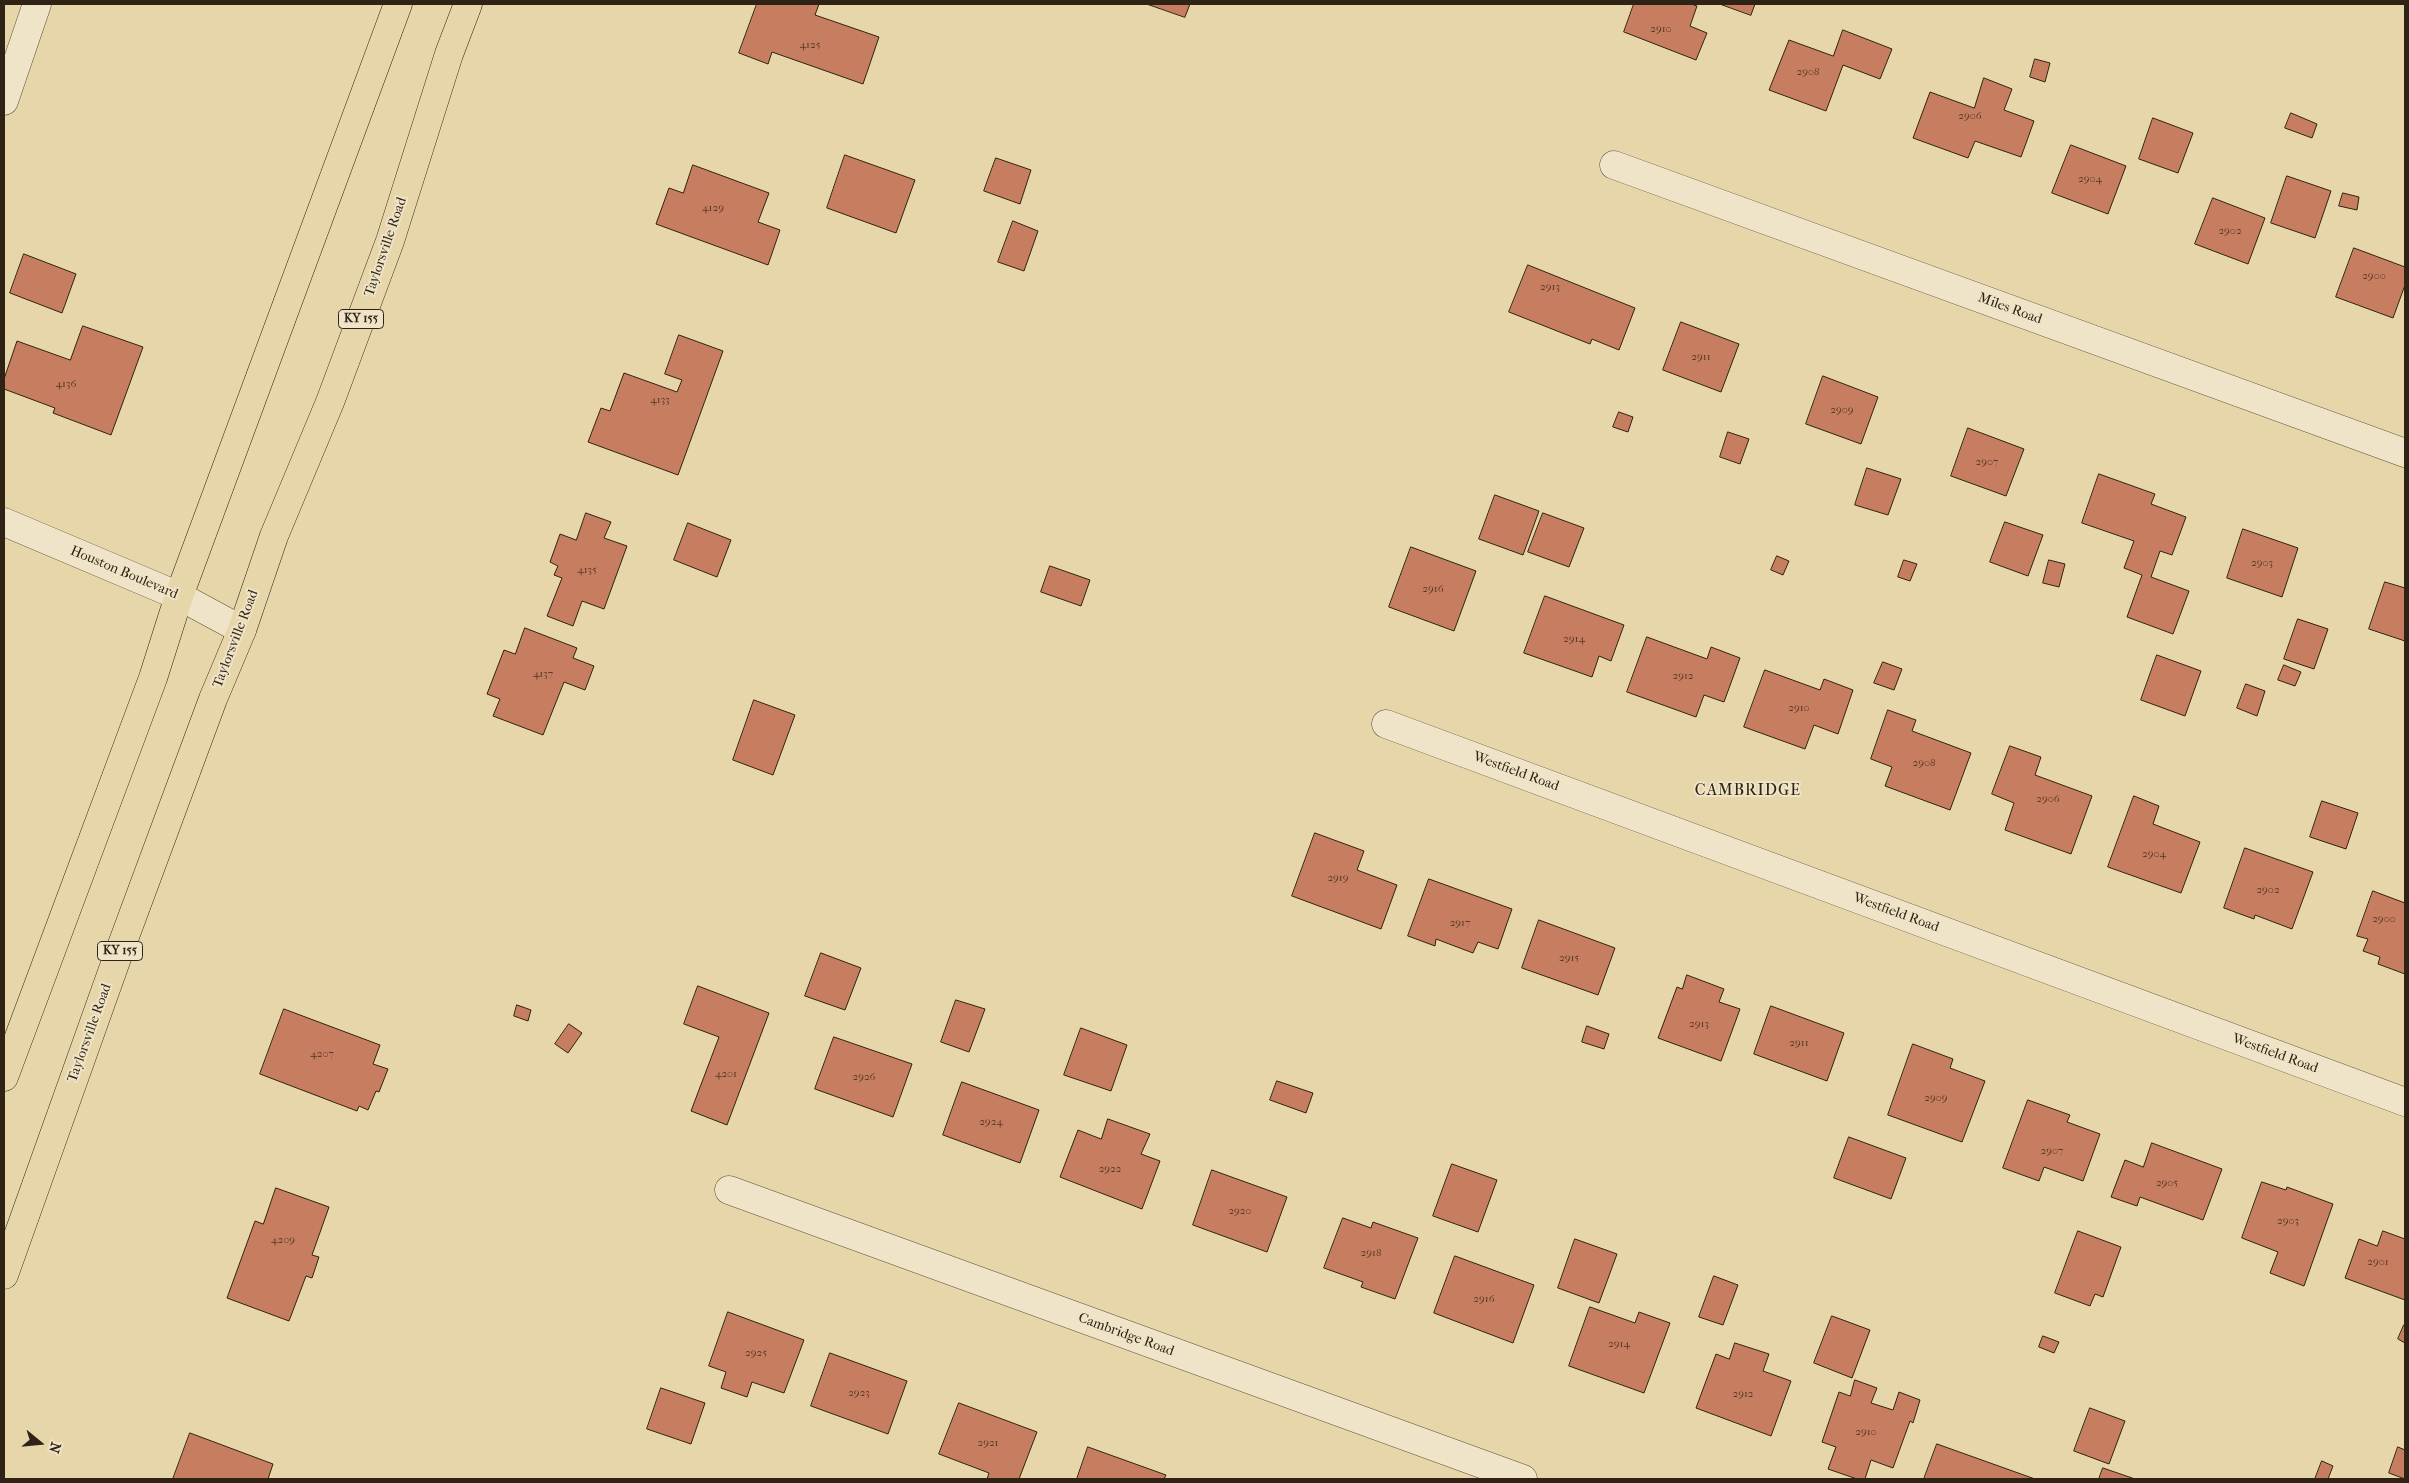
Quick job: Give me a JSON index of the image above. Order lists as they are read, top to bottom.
{
  "streets": {
    "main road": ["Taylorsville Road", "KY 155"],
    "street": [
      "Miles Road",
      "Houston Boulevard",
      "Westfield Road",
      "Cambridge Road"
    ]
  },
  "crossings": [
    ["Taylorsville Road", "Houston Boulevard"]
  ],
  "districts": ["CAMBRIDGE"],
  "house_numbers": [
    "2910",
    "4125",
    "2908",
    "2906",
    "2904",
    "4129",
    "2902",
    "2900",
    "2913",
    "2911",
    "4136",
    "4133",
    "2909",
    "2907",
    "2903",
    "4135",
    "2916",
    "2914",
    "4137",
    "2912",
    "2910",
    "2908",
    "2906",
    "2904",
    "2919",
    "2902",
    "2900",
    "2917",
    "2915",
    "2913",
    "2911",
    "4207",
    "4201",
    "2926",
    "2909",
    "2924",
    "2907",
    "2922",
    "2905",
    "2920",
    "2903",
    "4209",
    "2918",
    "2901",
    "2916",
    "2914",
    "2925",
    "2923",
    "2912",
    "2910",
    "2921"
  ],
  "north": "right"
}
